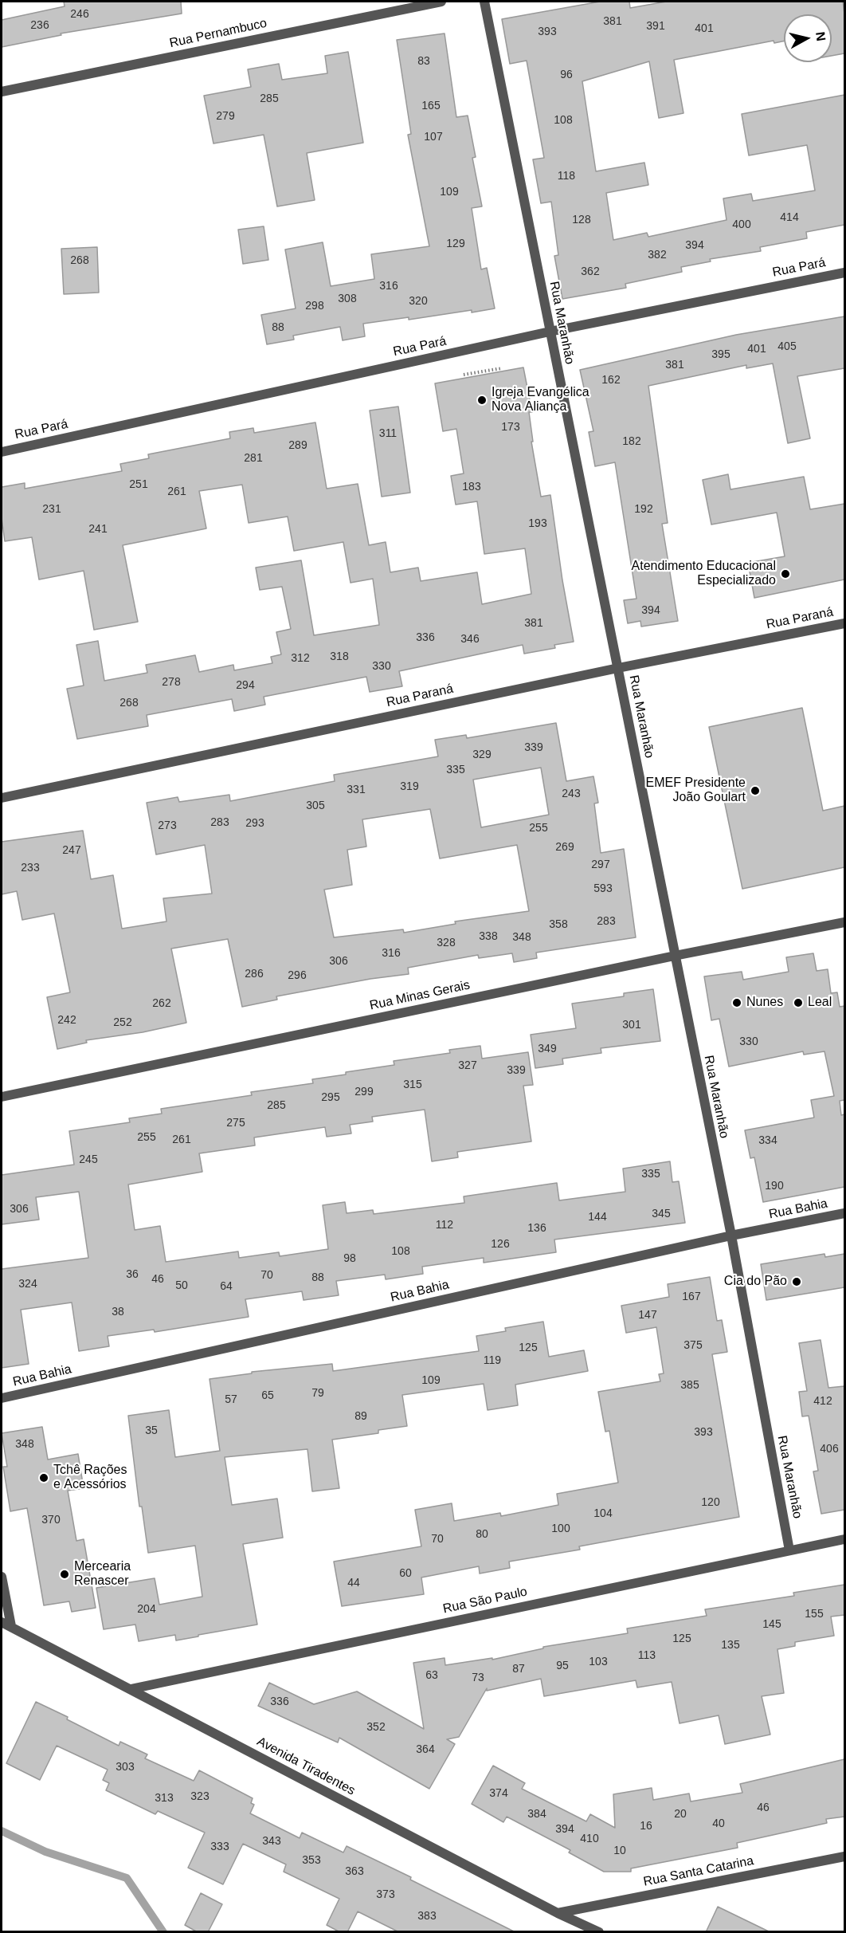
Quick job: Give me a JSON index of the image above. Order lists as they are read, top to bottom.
{
  "streets": {
    "street": [
      "Rua Pernambuco",
      "Rua Pará",
      "Rua Maranhão",
      "Rua Paraná",
      "Rua Minas Gerais",
      "Rua Bahia",
      "Rua São Paulo",
      "Avenida Tiradentes",
      "Rua Santa Catarina"
    ]
  },
  "crossings": [
    ["Rua Pará", "Rua Maranhão"],
    ["Rua Maranhão", "Rua Paraná"],
    ["Rua Maranhão", "Rua Minas Gerais"],
    ["Rua Maranhão", "Rua Bahia"],
    ["Rua Maranhão", "Rua São Paulo"],
    ["Rua São Paulo", "Avenida Tiradentes"],
    ["Avenida Tiradentes", "Rua Santa Catarina"]
  ],
  "places": [
    "Igreja Evangélica Nova Aliança",
    "Atendimento Educacional Especializado",
    "EMEF Presidente João Goulart",
    "Nunes",
    "Leal",
    "Cia do Pão",
    "Tchê Rações e Acessórios",
    "Mercearia Renascer"
  ],
  "house_numbers": [
    "246",
    "381",
    "236",
    "391",
    "401",
    "393",
    "83",
    "96",
    "285",
    "165",
    "279",
    "108",
    "107",
    "118",
    "109",
    "414",
    "128",
    "400",
    "129",
    "394",
    "382",
    "268",
    "362",
    "316",
    "308",
    "320",
    "298",
    "88",
    "405",
    "401",
    "395",
    "381",
    "162",
    "173",
    "311",
    "182",
    "289",
    "281",
    "251",
    "183",
    "261",
    "231",
    "192",
    "193",
    "241",
    "394",
    "381",
    "336",
    "346",
    "318",
    "312",
    "330",
    "278",
    "294",
    "268",
    "339",
    "329",
    "335",
    "319",
    "331",
    "243",
    "305",
    "283",
    "293",
    "273",
    "255",
    "269",
    "247",
    "297",
    "233",
    "593",
    "283",
    "358",
    "338",
    "348",
    "328",
    "316",
    "306",
    "286",
    "296",
    "262",
    "242",
    "252",
    "301",
    "330",
    "349",
    "327",
    "339",
    "315",
    "299",
    "295",
    "285",
    "275",
    "255",
    "261",
    "334",
    "245",
    "335",
    "190",
    "306",
    "345",
    "144",
    "112",
    "136",
    "126",
    "108",
    "98",
    "36",
    "70",
    "88",
    "46",
    "324",
    "50",
    "64",
    "167",
    "38",
    "147",
    "375",
    "125",
    "119",
    "109",
    "385",
    "79",
    "65",
    "57",
    "412",
    "89",
    "35",
    "393",
    "348",
    "406",
    "120",
    "104",
    "370",
    "100",
    "80",
    "70",
    "60",
    "44",
    "204",
    "155",
    "145",
    "125",
    "135",
    "113",
    "103",
    "95",
    "87",
    "63",
    "73",
    "336",
    "352",
    "364",
    "303",
    "374",
    "323",
    "313",
    "46",
    "384",
    "20",
    "40",
    "16",
    "394",
    "410",
    "343",
    "333",
    "10",
    "353",
    "363",
    "373",
    "383"
  ],
  "north": "right"
}
